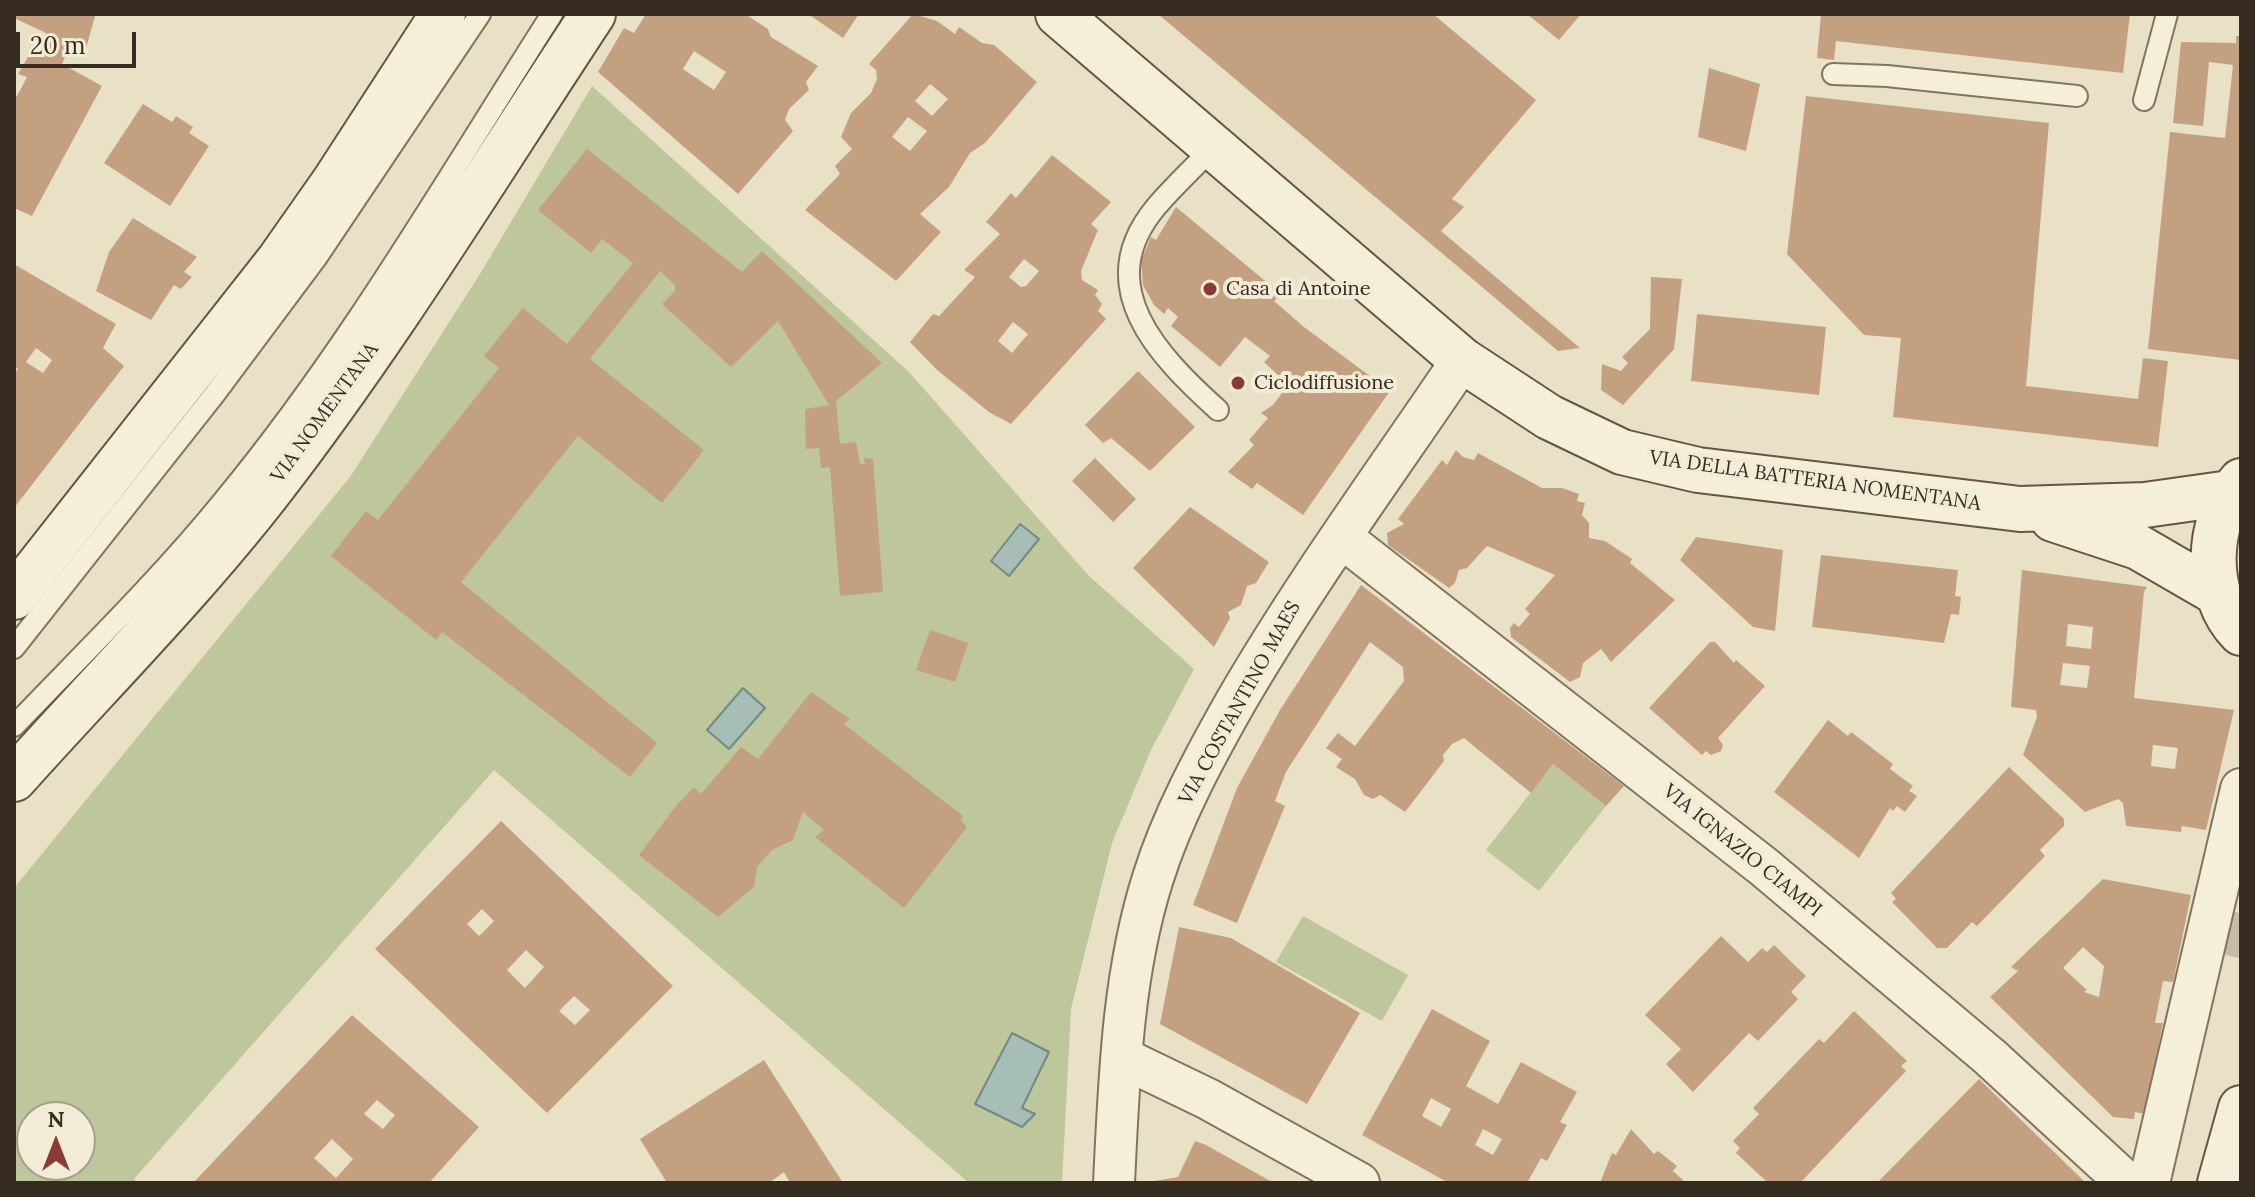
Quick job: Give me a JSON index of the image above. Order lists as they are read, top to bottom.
{
  "streets": {
    "street": [
      "VIA NOMENTANA",
      "VIA DELLA BATTERIA NOMENTANA",
      "VIA COSTANTINO MAES",
      "VIA IGNAZIO CIAMPI"
    ]
  },
  "crossings": [
    ["VIA DELLA BATTERIA NOMENTANA", "VIA COSTANTINO MAES"],
    ["VIA COSTANTINO MAES", "VIA IGNAZIO CIAMPI"]
  ],
  "places": ["Casa di Antoine", "Ciclodiffusione"],
  "scale_bar": "20 m",
  "north": "top"
}
